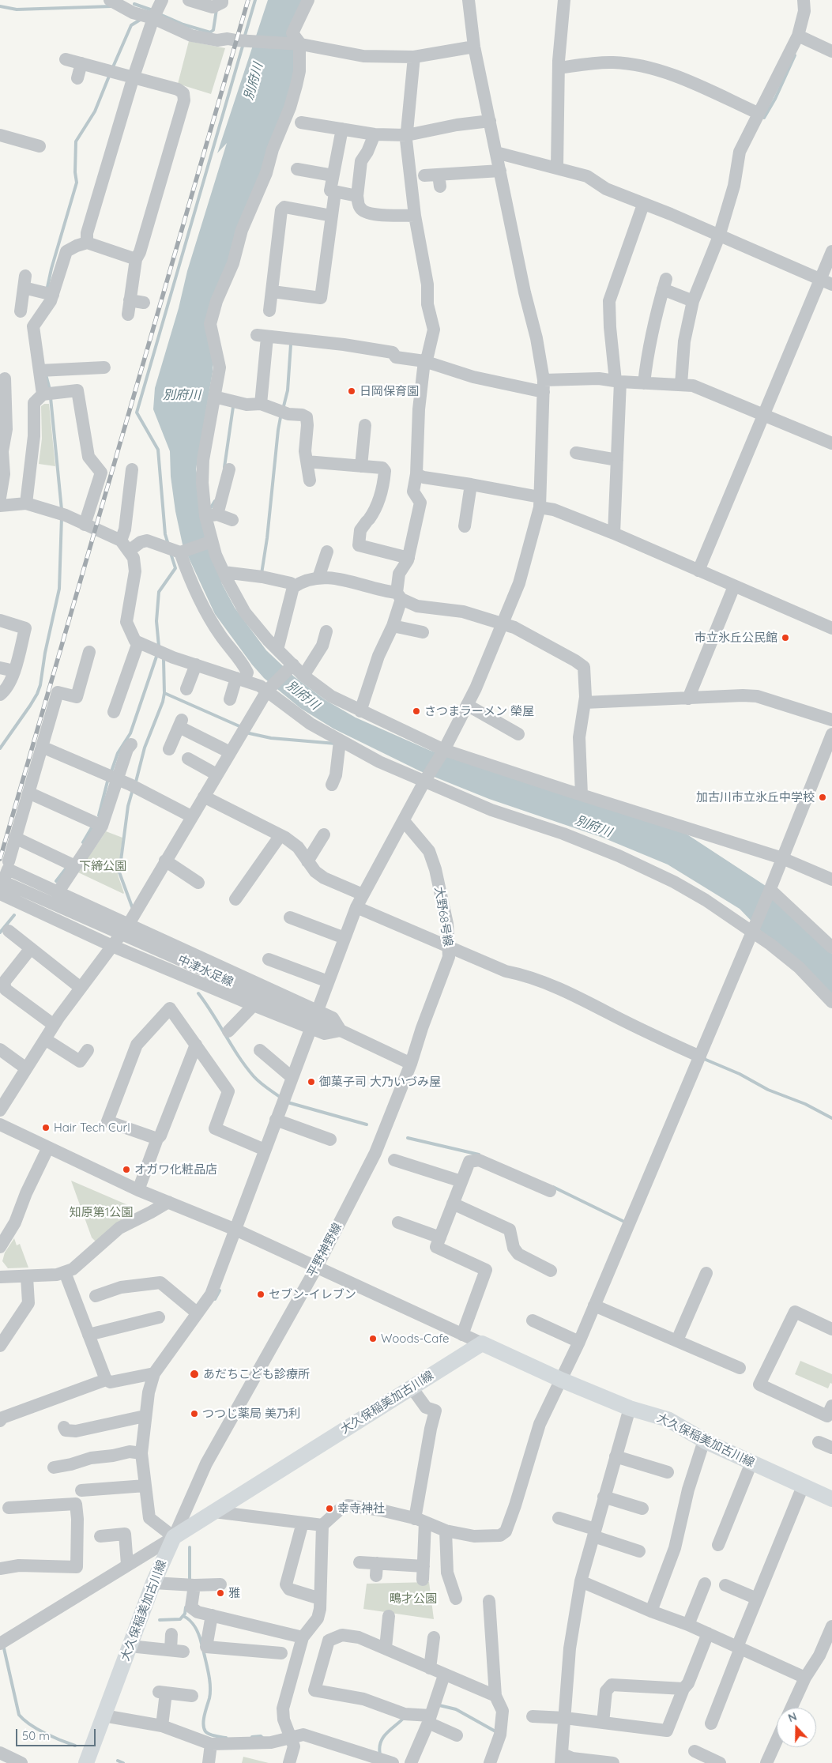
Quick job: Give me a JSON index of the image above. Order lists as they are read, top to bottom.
{
  "streets": {
    "main road": ["大久保稲美加古川線"],
    "street": ["大野68号線", "中津水足線", "平野神野線"]
  },
  "crossings": [
    ["大野68号線", "平野神野線"],
    ["平野神野線", "大久保稲美加古川線"]
  ],
  "water": ["別府川"],
  "parks": ["下締公園", "知原第1公園", "鴫才公園"],
  "places": [
    "日岡保育園",
    "市立氷丘公民館",
    "さつまラーメン 榮屋",
    "加古川市立氷丘中学校",
    "御菓子司 大乃いづみ屋",
    "Hair Tech Curl",
    "オガワ化粧品店",
    "セブン-イレブン",
    "Woods-Cafe",
    "あだちこども診療所",
    "つつじ薬局 美乃利",
    "幸寺神社",
    "雅"
  ],
  "scale_bar": "50 m",
  "north": "top"
}
